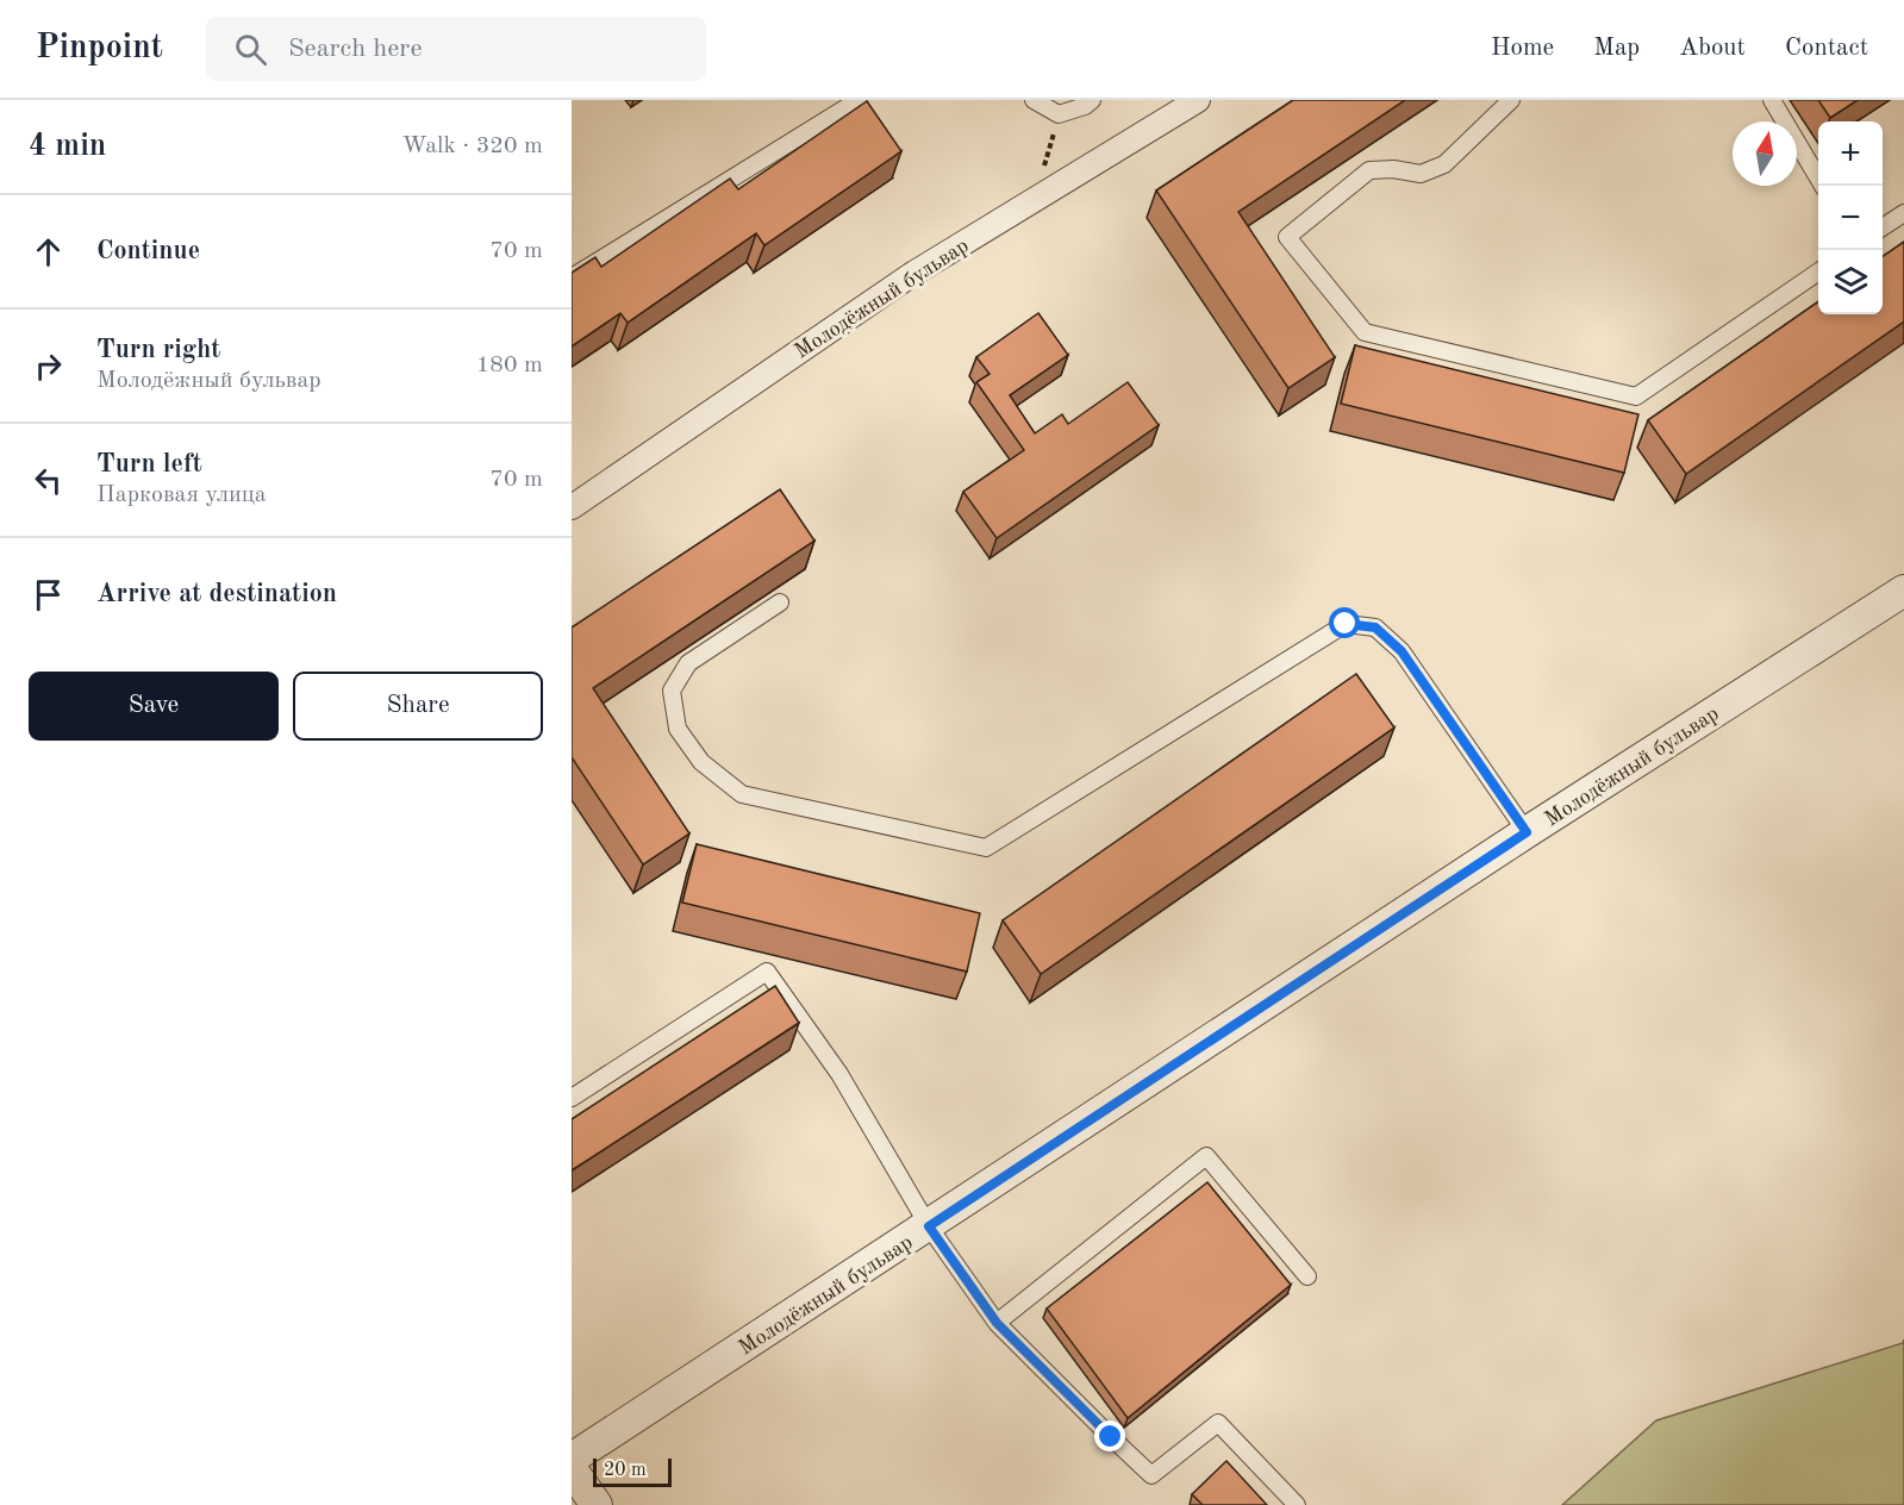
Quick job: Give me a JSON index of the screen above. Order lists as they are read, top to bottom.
{
  "streets": {
    "street": ["Молодёжный бульвар"]
  },
  "scale_bar": "20 m",
  "north": "top",
  "page": {
    "header": "Pinpoint",
    "search": "Search here",
    "nav": [
      "Home",
      "Map",
      "About",
      "Contact"
    ],
    "heading": ["4 min", "Walk · 320 m"],
    "map_buttons": ["+", "−"],
    "list": [
      ["Continue", "70 m"],
      ["Turn right", "Молодёжный бульвар", "180 m"],
      ["Turn left", "Парковая улица", "70 m"],
      "Arrive at destination"
    ],
    "buttons": ["Save", "Share"],
    "scale": "20 m"
  }
}
